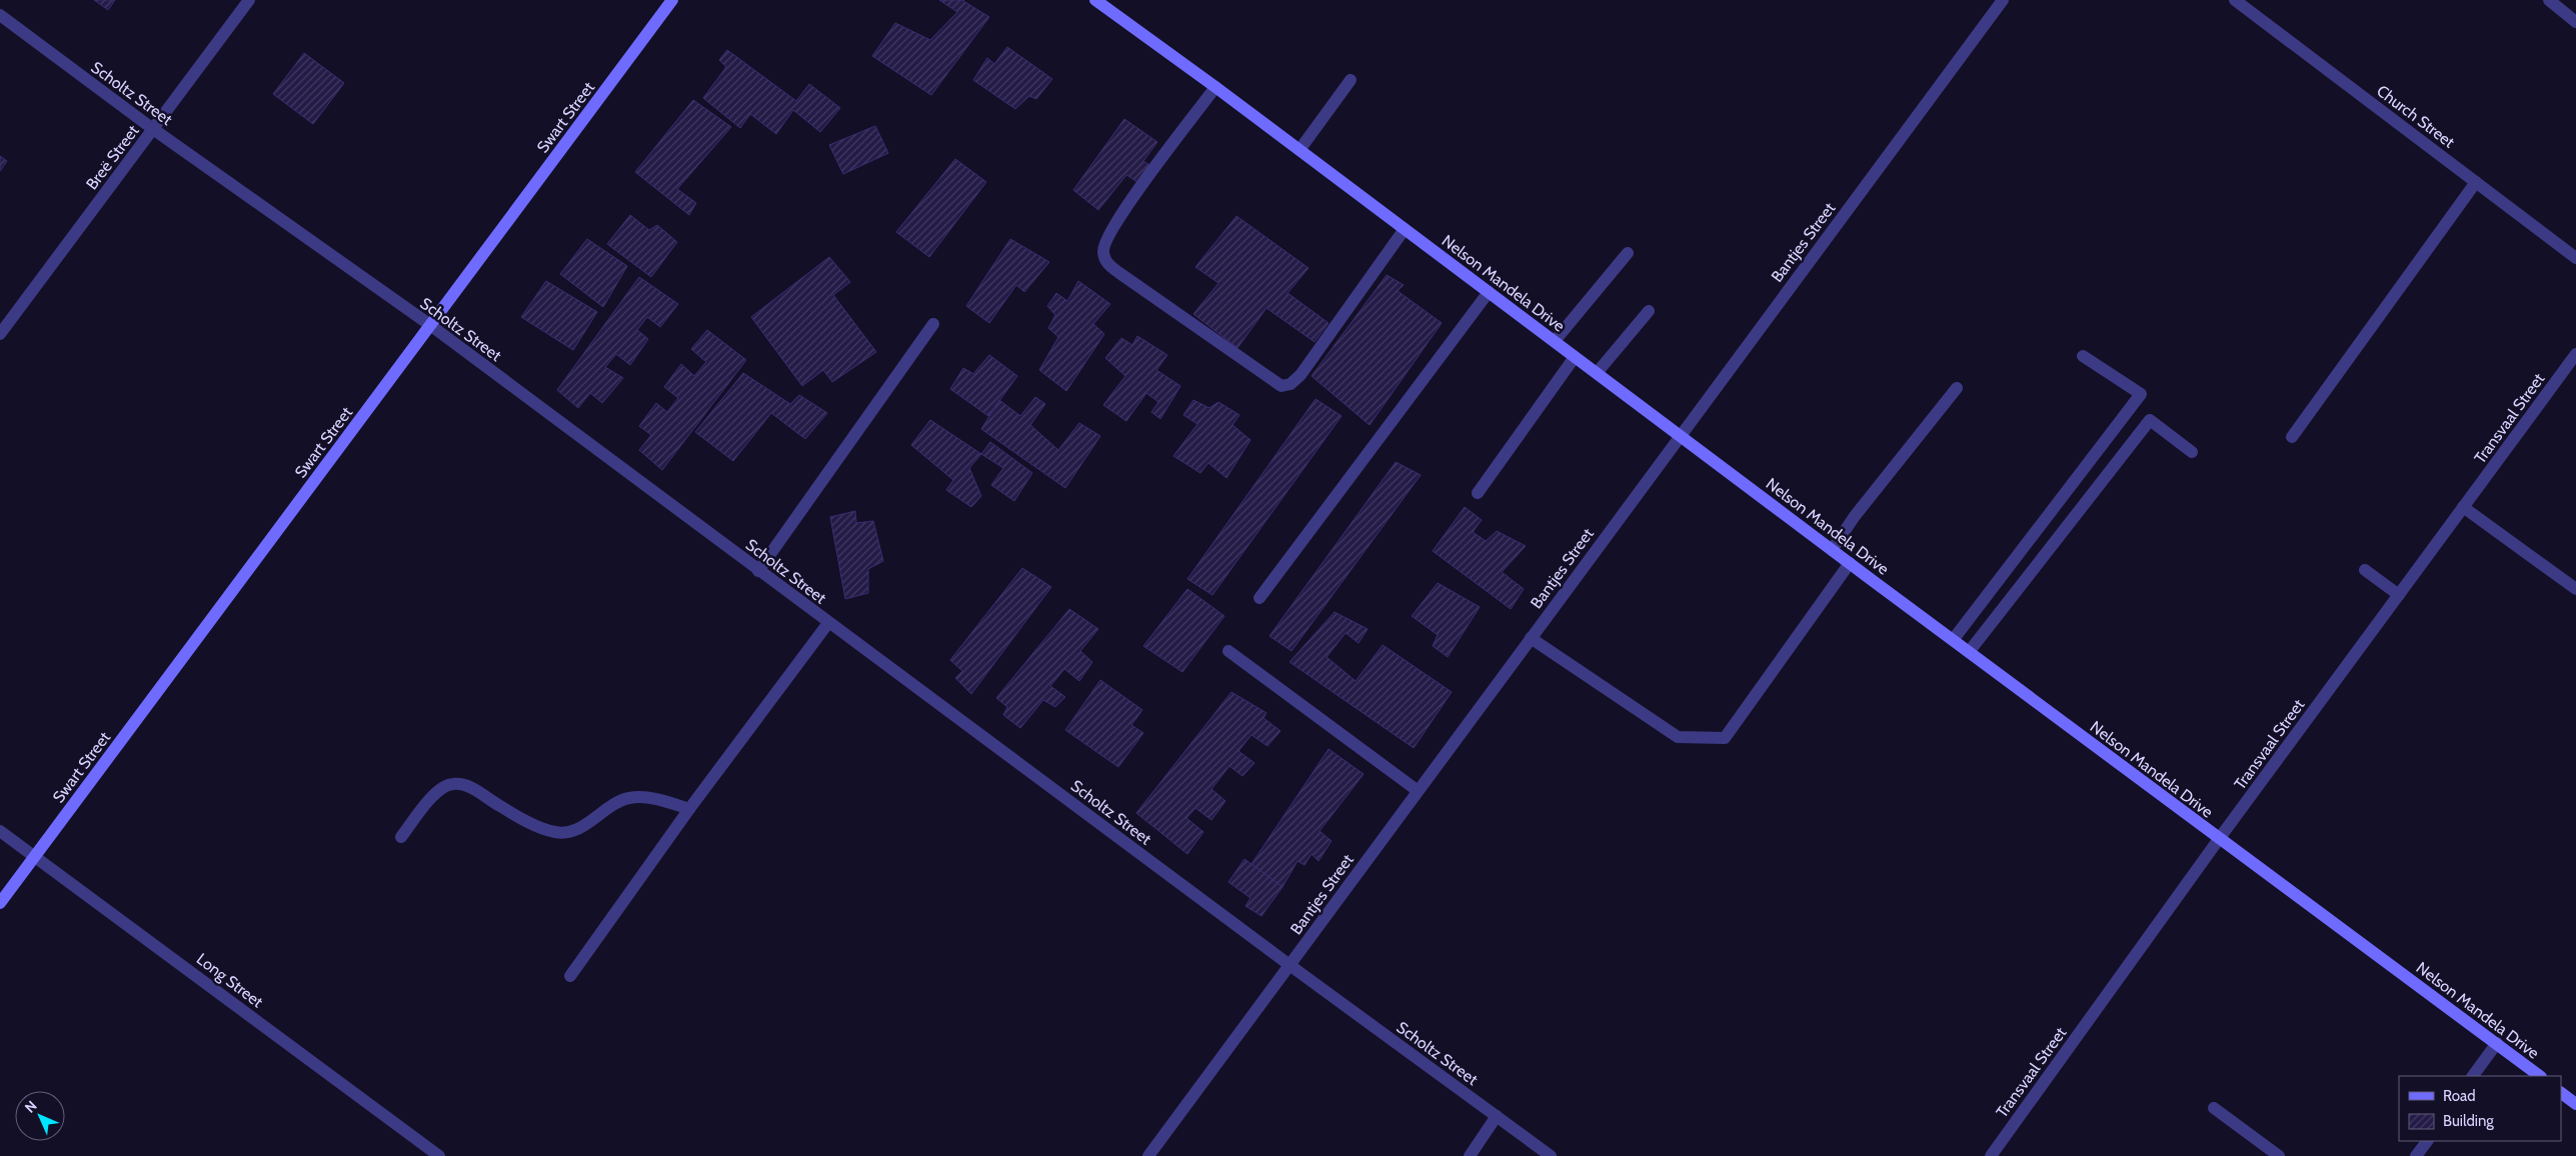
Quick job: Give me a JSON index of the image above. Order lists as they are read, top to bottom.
{
  "streets": {
    "main road": ["Swart Street", "Nelson Mandela Drive"],
    "street": [
      "Scholtz Street",
      "Church Street",
      "Breë Street",
      "Bantjes Street",
      "Transvaal Street",
      "Long Street"
    ]
  },
  "crossings": [
    ["Scholtz Street", "Swart Street"],
    ["Scholtz Street", "Breë Street"],
    ["Scholtz Street", "Bantjes Street"],
    ["Swart Street", "Long Street"],
    ["Bantjes Street", "Nelson Mandela Drive"],
    ["Nelson Mandela Drive", "Transvaal Street"]
  ],
  "legend": ["Road", "Building"],
  "north": "top left"
}
